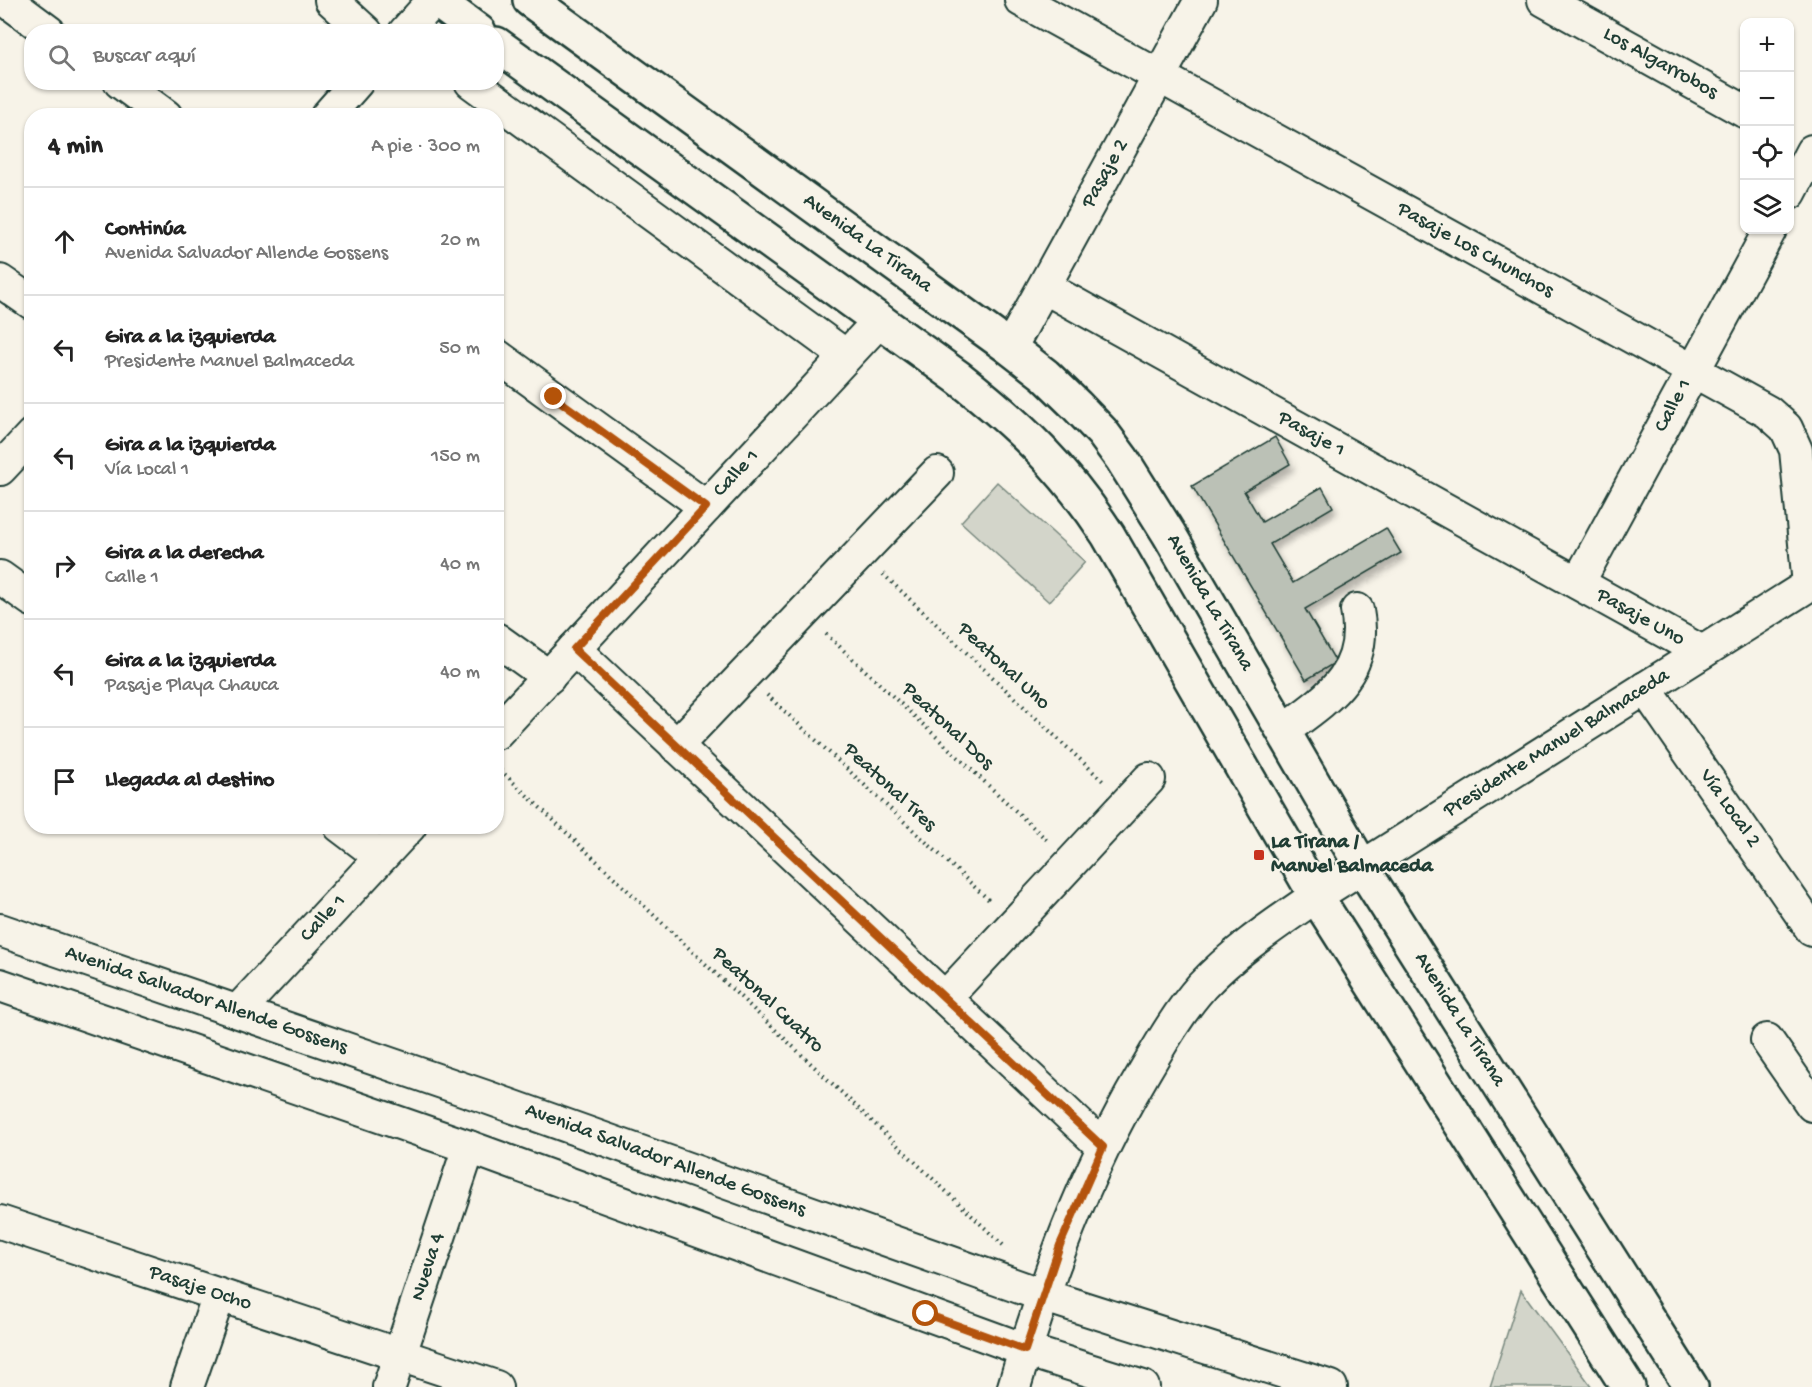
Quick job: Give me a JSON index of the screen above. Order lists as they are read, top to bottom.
{
  "streets": {
    "highway": ["Avenida La Tirana"],
    "street": [
      "Los Algarrobos",
      "Pasaje 2",
      "Pasaje Los Chunchos",
      "Calle 1",
      "Pasaje 1",
      "Pasaje Uno",
      "Presidente Manuel Balmaceda",
      "Vía Local 2",
      "Avenida Salvador Allende Gossens",
      "Nueva 4",
      "Pasaje Ocho"
    ],
    "path": [
      "Peatonal Uno",
      "Peatonal Dos",
      "Peatonal Tres",
      "Peatonal Cuatro"
    ]
  },
  "crossings": [
    ["Pasaje 2", "Avenida La Tirana"],
    ["Pasaje 2", "Pasaje Los Chunchos"],
    ["Pasaje 2", "Pasaje 1"],
    ["Avenida La Tirana", "Presidente Manuel Balmaceda"],
    ["Pasaje Los Chunchos", "Calle 1"],
    ["Pasaje Los Chunchos", "Presidente Manuel Balmaceda"],
    ["Calle 1", "Pasaje 1"],
    ["Calle 1", "Pasaje Uno"],
    ["Calle 1", "Avenida Salvador Allende Gossens"],
    ["Pasaje 1", "Pasaje Uno"],
    ["Pasaje Uno", "Presidente Manuel Balmaceda"],
    ["Presidente Manuel Balmaceda", "Vía Local 2"],
    ["Presidente Manuel Balmaceda", "Avenida Salvador Allende Gossens"],
    ["Nueva 4", "Pasaje Ocho"]
  ],
  "places": {
    "transit": ["La Tirana / Manuel Balmaceda"]
  },
  "page": {
    "map_buttons": ["+", "−"],
    "search": "Buscar aquí",
    "heading": ["4 min", "A pie · 300 m"],
    "list": [
      ["Continúa", "Avenida Salvador Allende Gossens", "20 m"],
      ["Gira a la izquierda", "Presidente Manuel Balmaceda", "50 m"],
      ["Gira a la izquierda", "Vía Local 1", "150 m"],
      ["Gira a la derecha", "Calle 1", "40 m"],
      ["Gira a la izquierda", "Pasaje Playa Chauca", "40 m"],
      "Llegada al destino"
    ]
  }
}
